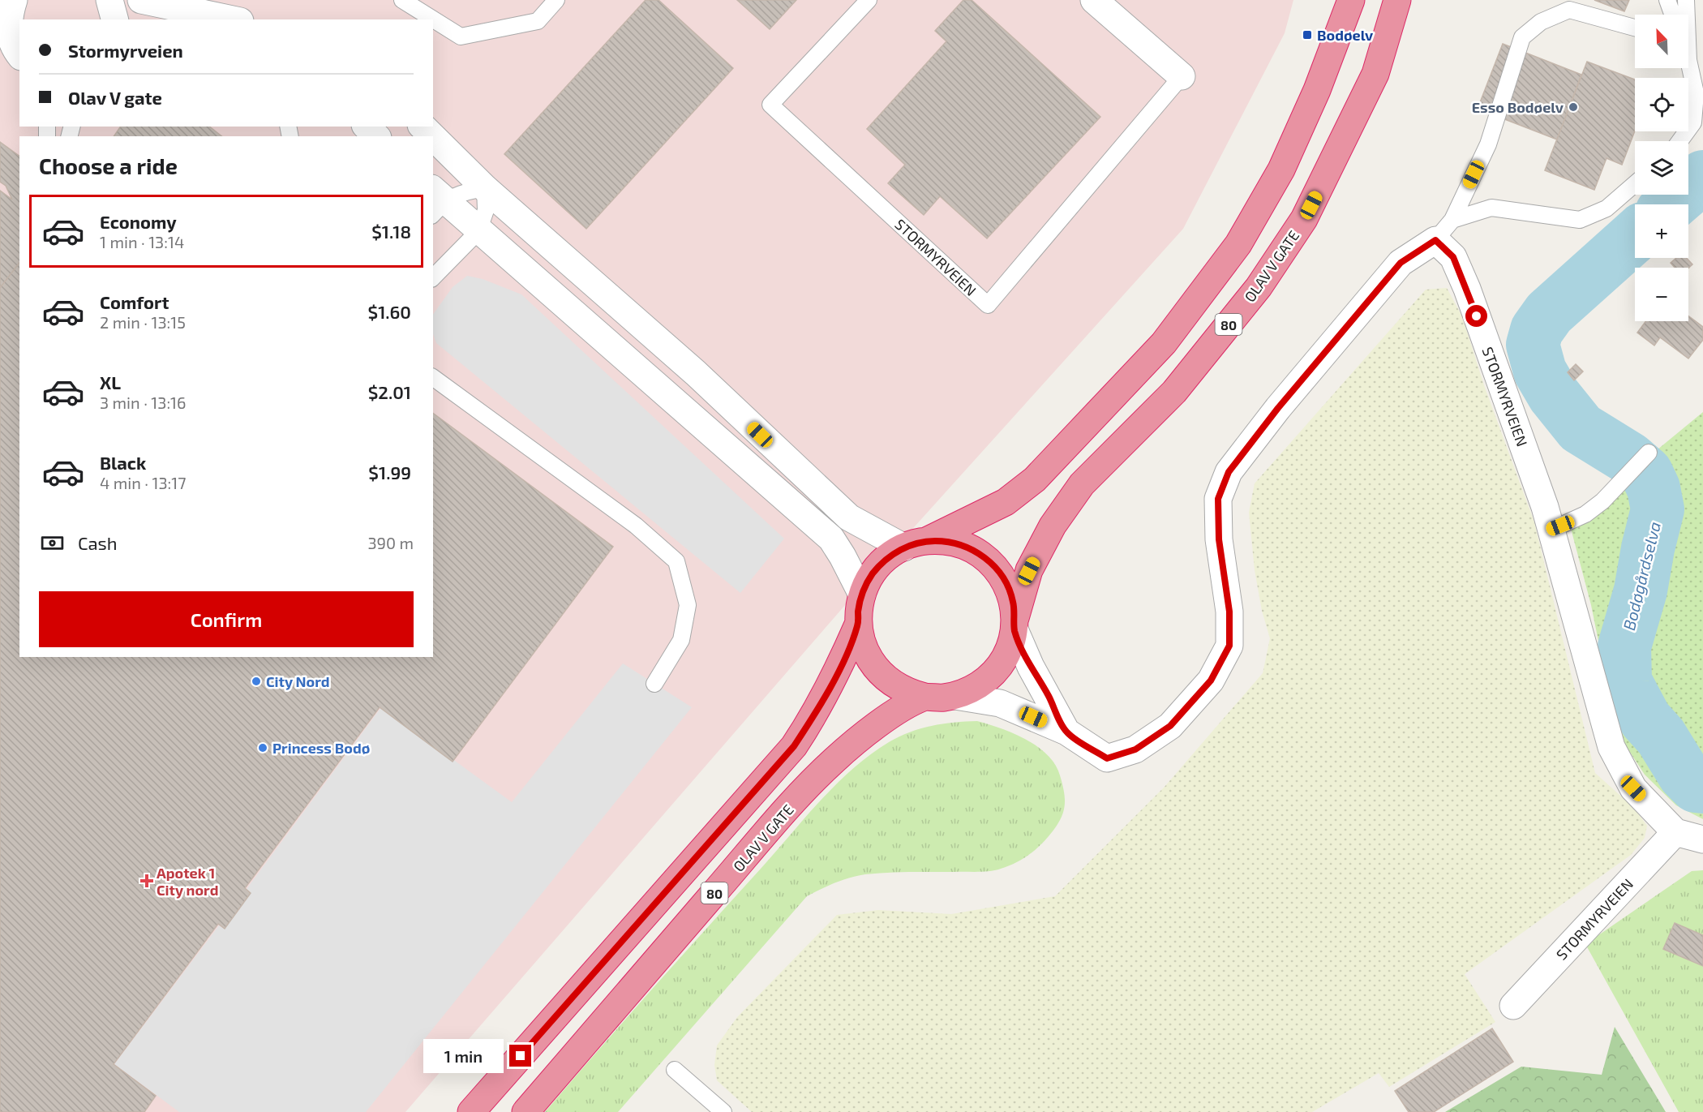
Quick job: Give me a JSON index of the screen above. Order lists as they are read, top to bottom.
{
  "streets": {
    "highway": ["OLAV V GATE", "80"],
    "street": ["STORMYRVEIEN"]
  },
  "water": ["Bodøgårdselva"],
  "places": {
    "transit": ["Bodøelv"],
    "other": ["Esso Bodøelv", "City Nord", "Princess Bodø"],
    "health": ["Apotek 1 City nord"]
  },
  "north": "top left",
  "page": {
    "map_buttons": ["+", "−"],
    "banner": ["Stormyrveien", "Olav V gate"],
    "heading": "Choose a ride",
    "list": [
      {
        "name": "Economy",
        "note": "1 min · 13:14",
        "value": "$1.18"
      },
      {
        "name": "Comfort",
        "note": "2 min · 13:15",
        "value": "$1.60"
      },
      {
        "name": "XL",
        "note": "3 min · 13:16",
        "value": "$2.01"
      },
      {
        "name": "Black",
        "note": "4 min · 13:17",
        "value": "$1.99"
      }
    ],
    "pay": ["Cash", "390 m"],
    "buttons": "Confirm",
    "bubble": "1 min"
  }
}
